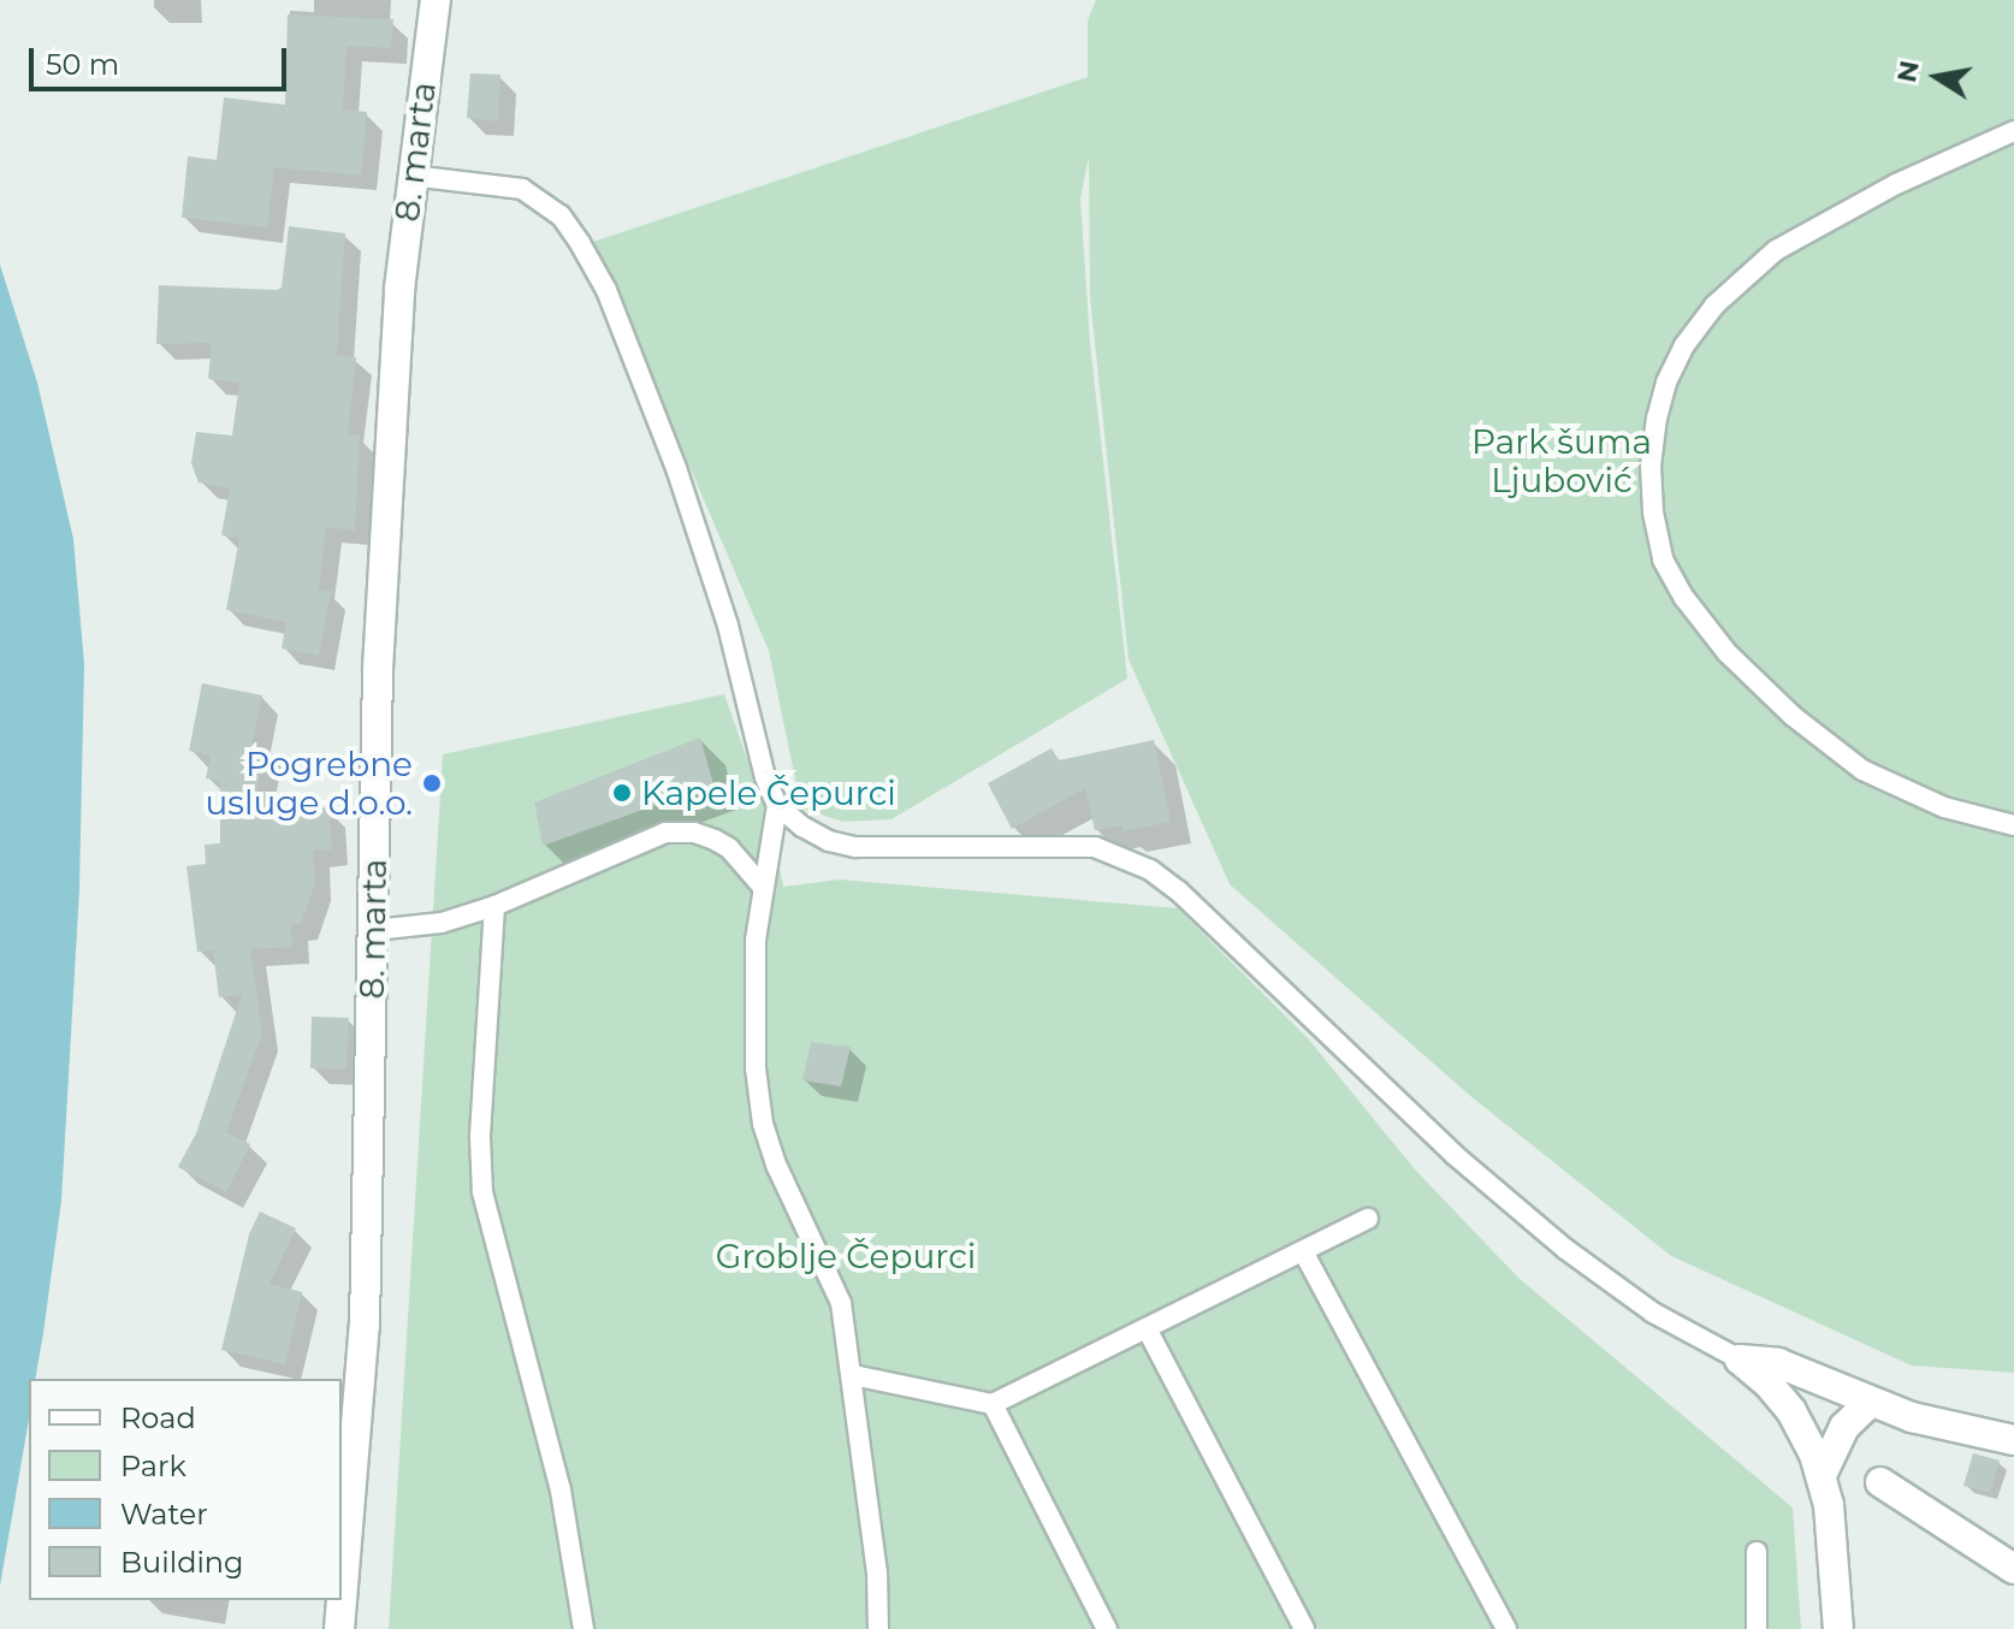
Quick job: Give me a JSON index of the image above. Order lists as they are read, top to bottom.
{
  "streets": {
    "street": ["8. marta"]
  },
  "parks": ["Park šuma Ljubović", "Groblje Čepurci"],
  "places": ["Pogrebne usluge d.o.o.", "Kapele Čepurci"],
  "legend": [
    "Road",
    "Park",
    "Water",
    "Building"
  ],
  "scale_bar": "50 m",
  "north": "left"
}
